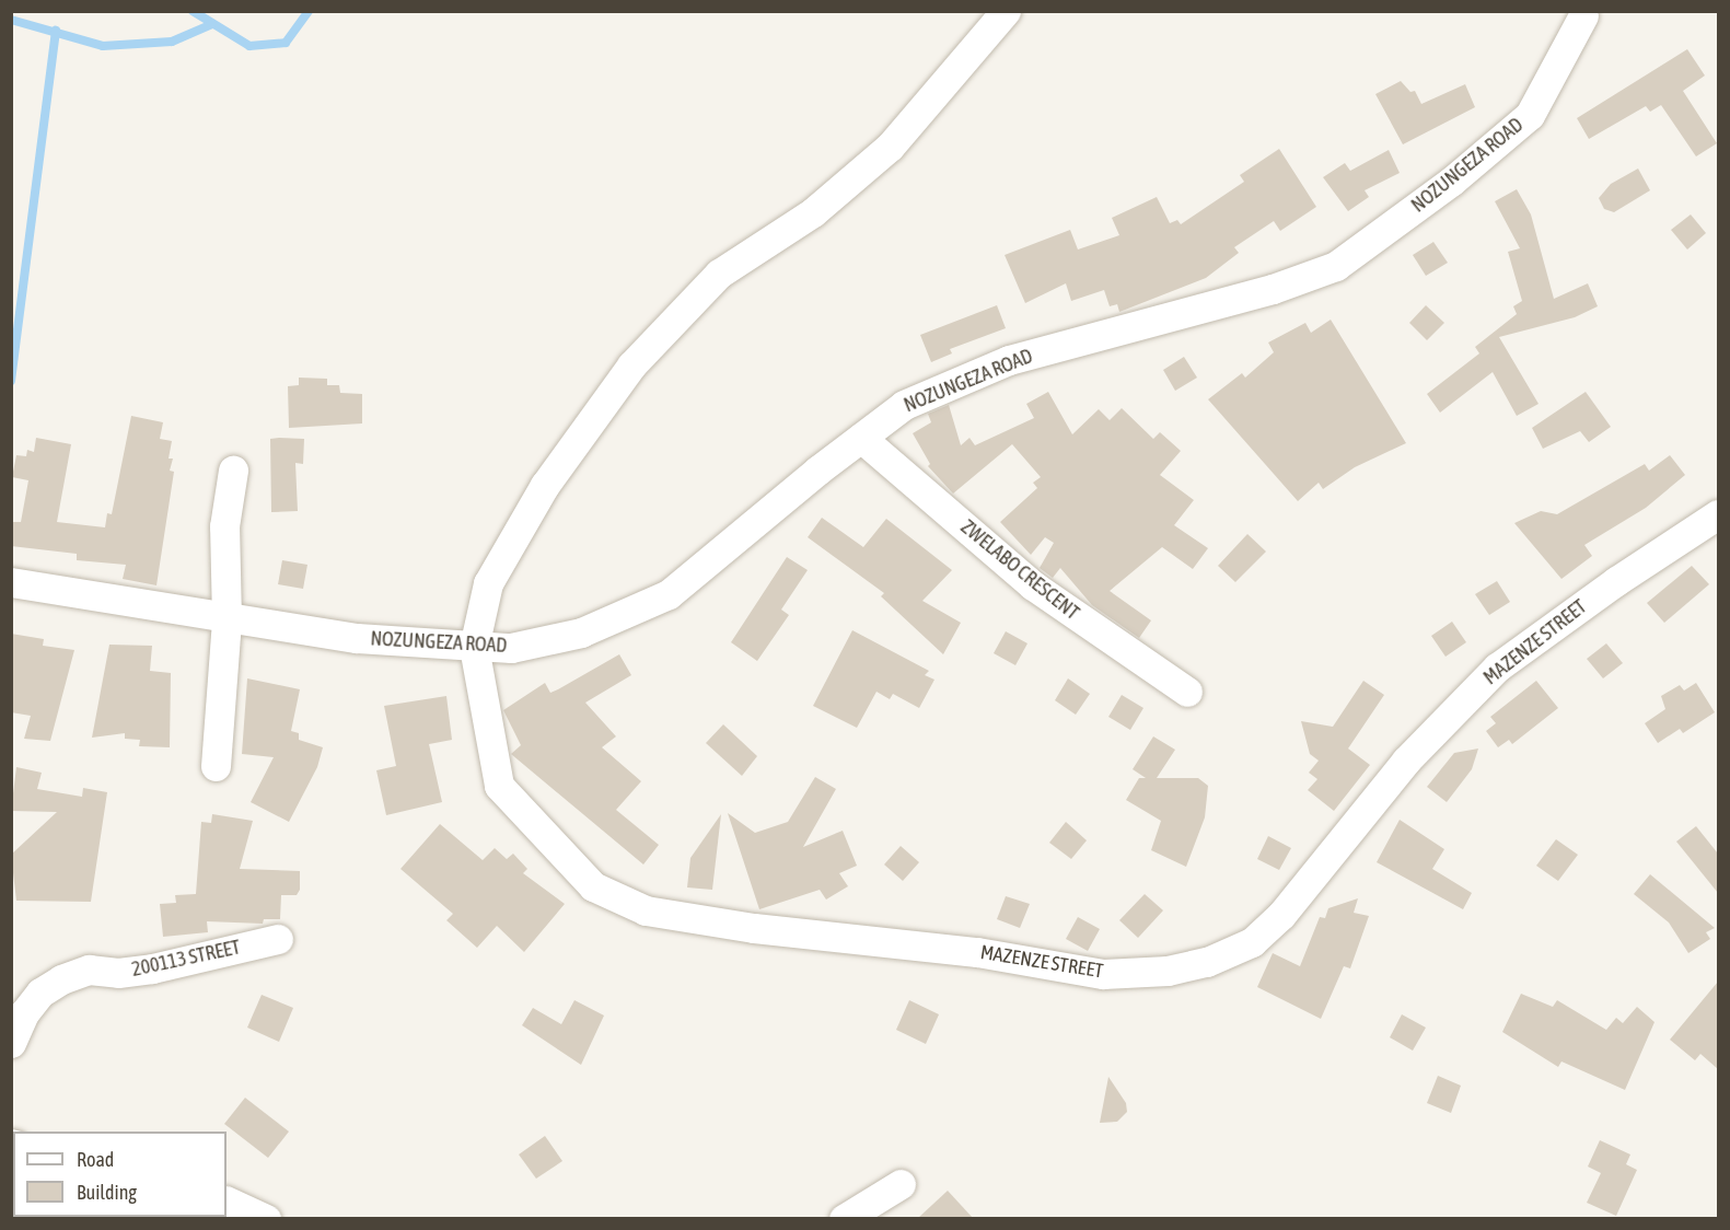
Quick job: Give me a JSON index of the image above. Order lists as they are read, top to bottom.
{
  "streets": {
    "street": [
      "NOZUNGEZA ROAD",
      "ZWELABO CRESCENT",
      "MAZENZE STREET",
      "200113 STREET"
    ]
  },
  "crossings": [
    ["NOZUNGEZA ROAD", "ZWELABO CRESCENT"],
    ["NOZUNGEZA ROAD", "MAZENZE STREET"]
  ],
  "legend": ["Road", "Building"]
}
